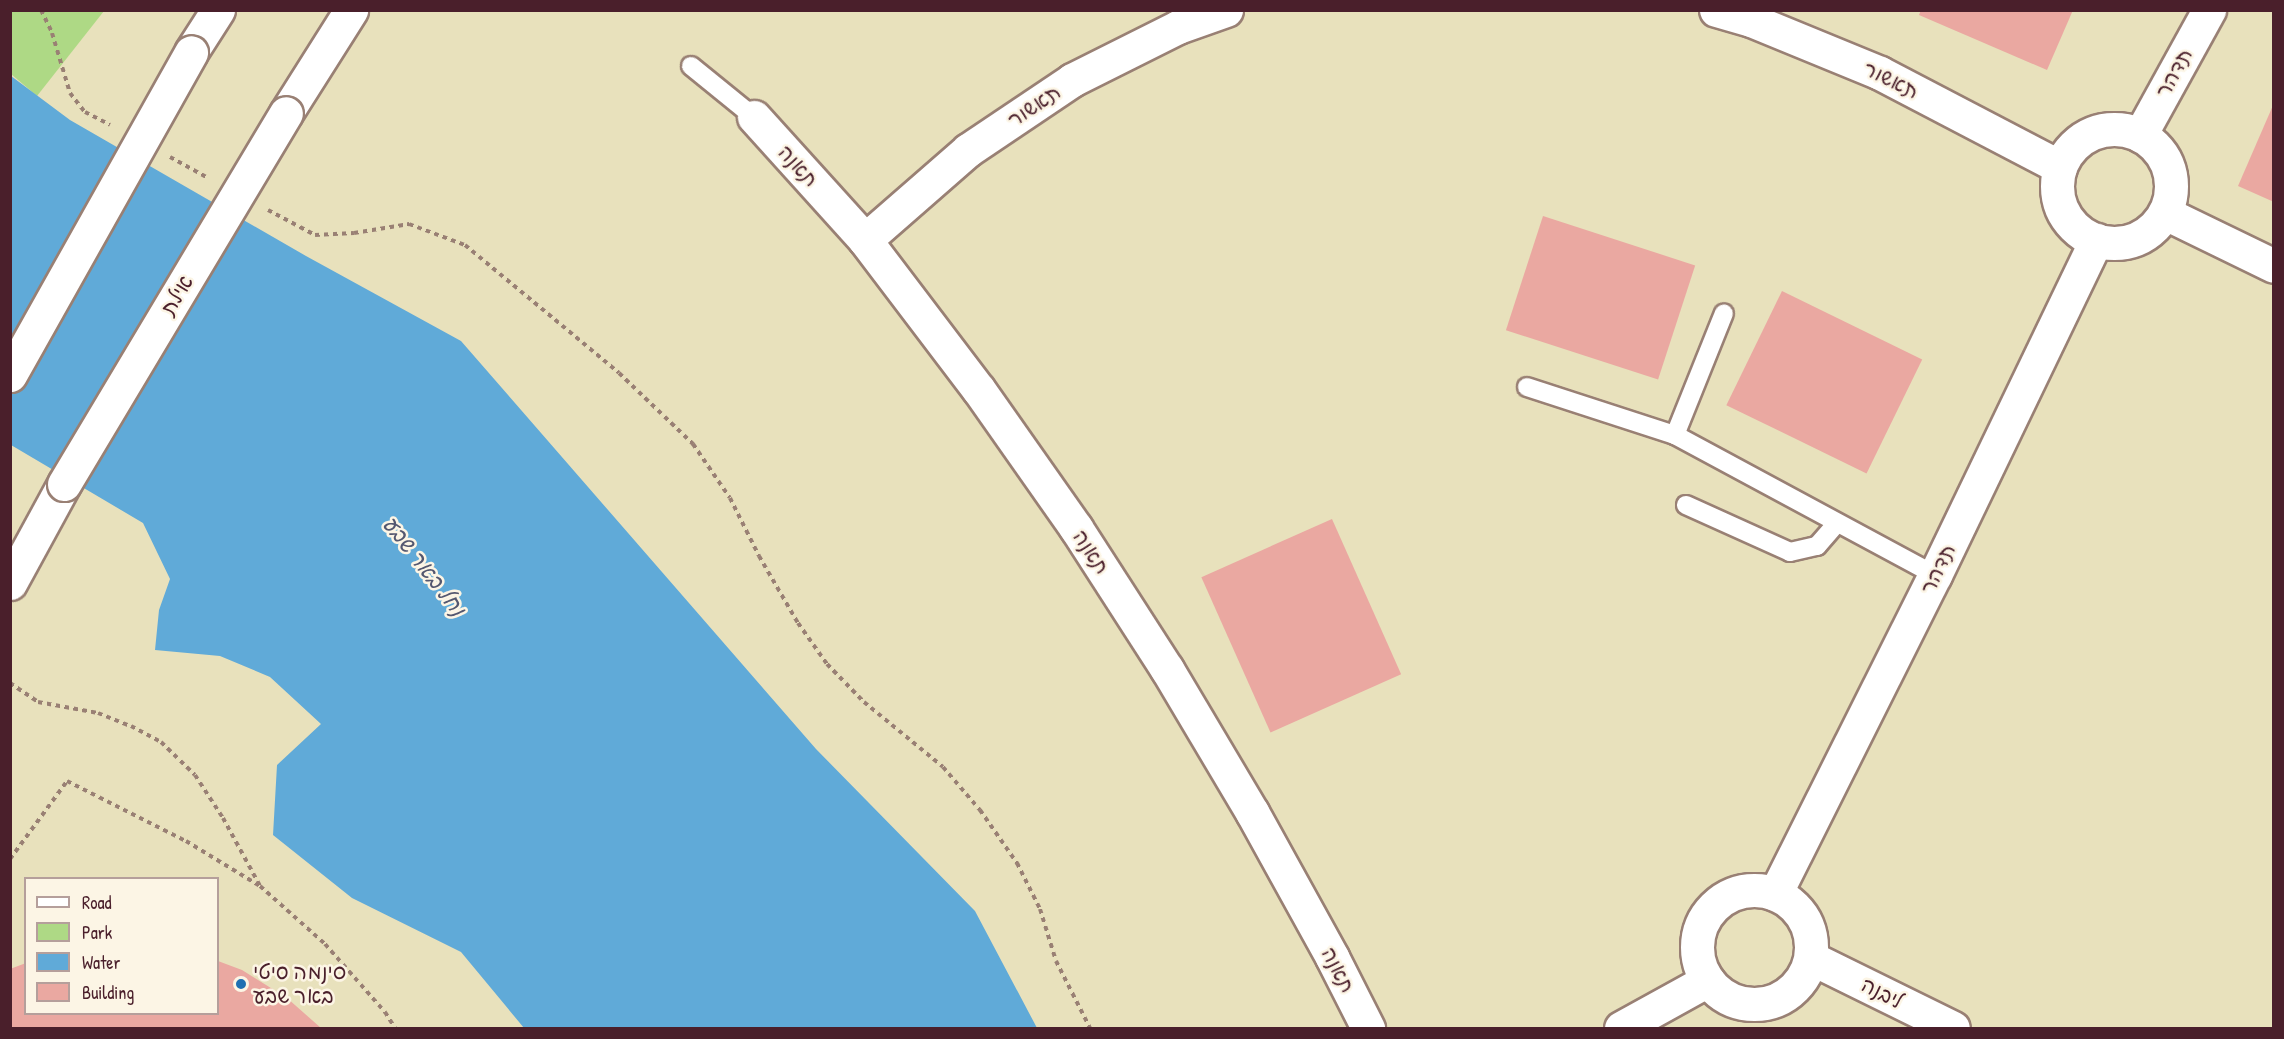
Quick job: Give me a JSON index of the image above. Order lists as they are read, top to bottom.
{
  "streets": {
    "main road": [
      "תדהר",
      "תאשור",
      "תאנה",
      "אילת",
      "ליבנה"
    ]
  },
  "crossings": [
    ["תדהר", "תאשור"],
    ["תדהר", "ליבנה"],
    ["תאשור", "תאנה"]
  ],
  "water": ["נחל באר שבע"],
  "places": ["סינמה סיטי באר שבע"],
  "legend": [
    "Road",
    "Park",
    "Water",
    "Building"
  ]
}
